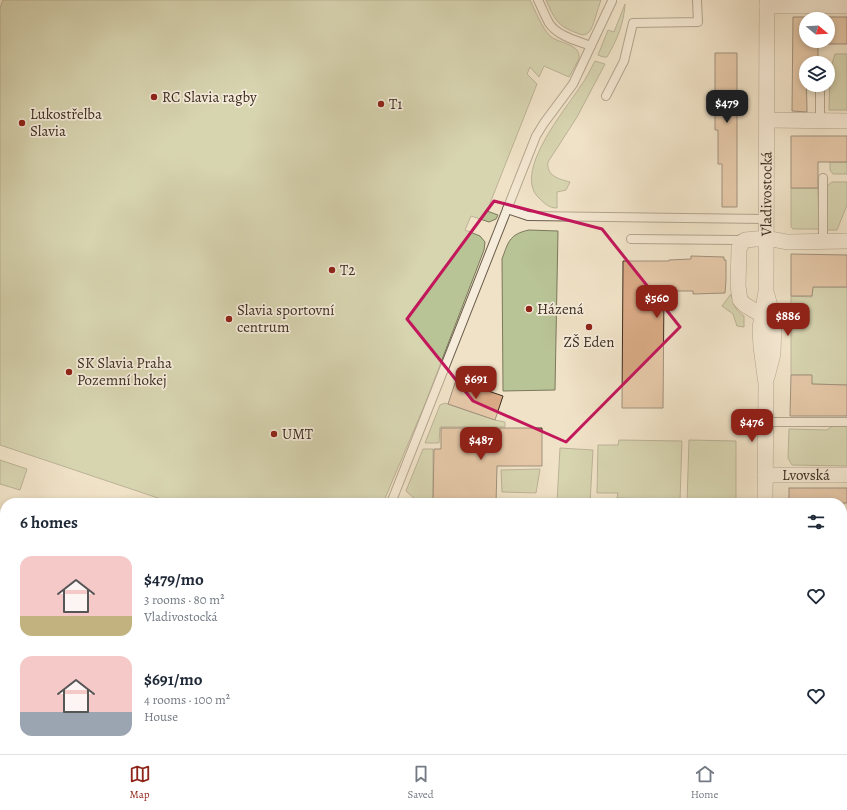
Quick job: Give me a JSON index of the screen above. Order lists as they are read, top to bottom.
{
  "streets": {
    "street": ["Vladivostocká", "Lvovská"]
  },
  "crossings": [
    ["Vladivostocká", "Lvovská"]
  ],
  "places": [
    "RC Slavia ragby",
    "T1",
    "Lukostřelba Slavia",
    "T2",
    "Házená",
    "Slavia sportovní centrum",
    "ZŠ Eden",
    "SK Slavia Praha Pozemní hokej",
    "UMT"
  ],
  "north": "right",
  "page": {
    "price": [
      "$479",
      "$560",
      "$886",
      "$691",
      "$476",
      "$487"
    ],
    "heading": "6 homes",
    "list": [
      {
        "name": "$479/mo",
        "note": "3 rooms · 80 m² · Vladivostocká"
      },
      {
        "name": "$691/mo",
        "note": "4 rooms · 100 m² · House"
      }
    ],
    "tabs": ["Map", "Saved", "Home"]
  }
}
